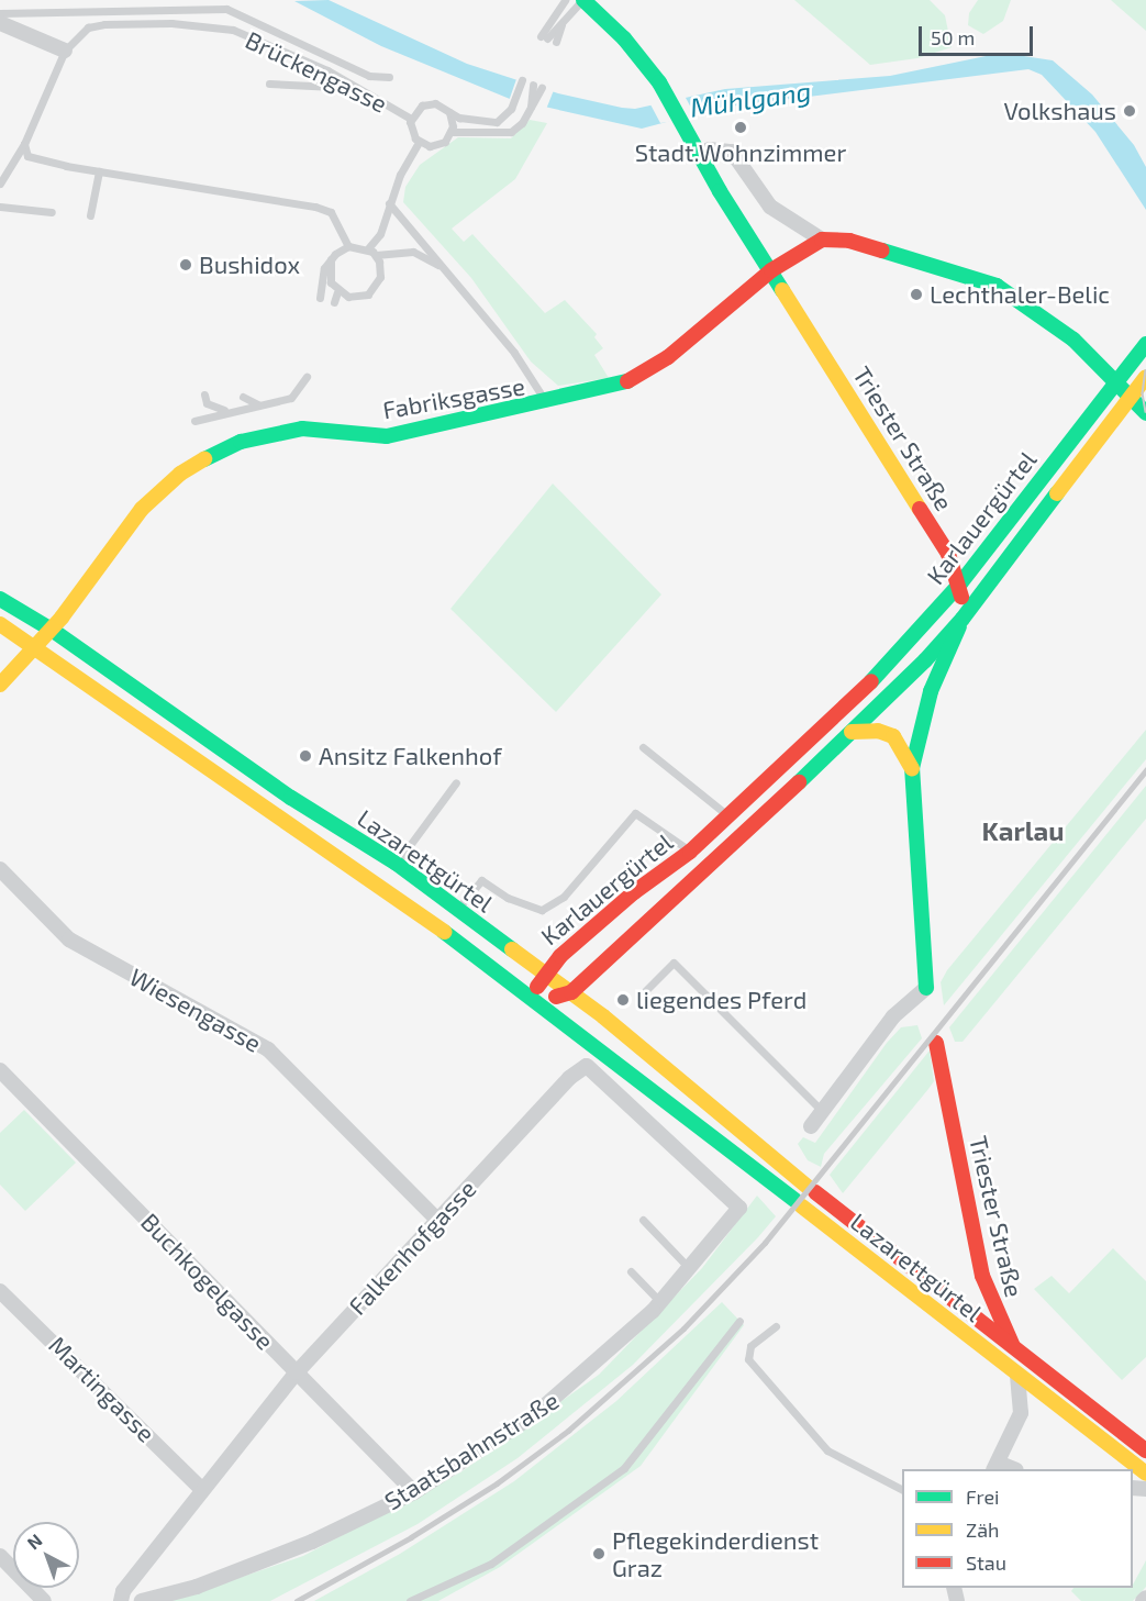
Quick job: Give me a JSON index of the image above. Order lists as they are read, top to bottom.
{
  "streets": {
    "main road": [
      "Fabriksgasse",
      "Triester Straße",
      "Karlauergürtel",
      "Lazarettgürtel"
    ],
    "street": [
      "Wiesengasse",
      "Falkenhofgasse",
      "Buchkogelgasse",
      "Martingasse",
      "Staatsbahnstraße"
    ],
    "lane": ["Brückengasse"]
  },
  "crossings": [
    ["Fabriksgasse", "Triester Straße"],
    ["Fabriksgasse", "Lazarettgürtel"],
    ["Triester Straße", "Karlauergürtel"],
    ["Triester Straße", "Lazarettgürtel"],
    ["Karlauergürtel", "Lazarettgürtel"],
    ["Wiesengasse", "Falkenhofgasse"],
    ["Falkenhofgasse", "Buchkogelgasse"],
    ["Falkenhofgasse", "Martingasse"],
    ["Falkenhofgasse", "Staatsbahnstraße"],
    ["Buchkogelgasse", "Staatsbahnstraße"]
  ],
  "districts": ["Karlau"],
  "water": ["Mühlgang"],
  "places": [
    "Volkshaus",
    "Stadt.Wohnzimmer",
    "Bushidox",
    "Lechthaler-Belic",
    "Ansitz Falkenhof",
    "liegendes Pferd",
    "Pflegekinderdienst Graz"
  ],
  "legend": ["Frei", "Zäh", "Stau"],
  "scale_bar": "50 m",
  "north": "top left"
}
